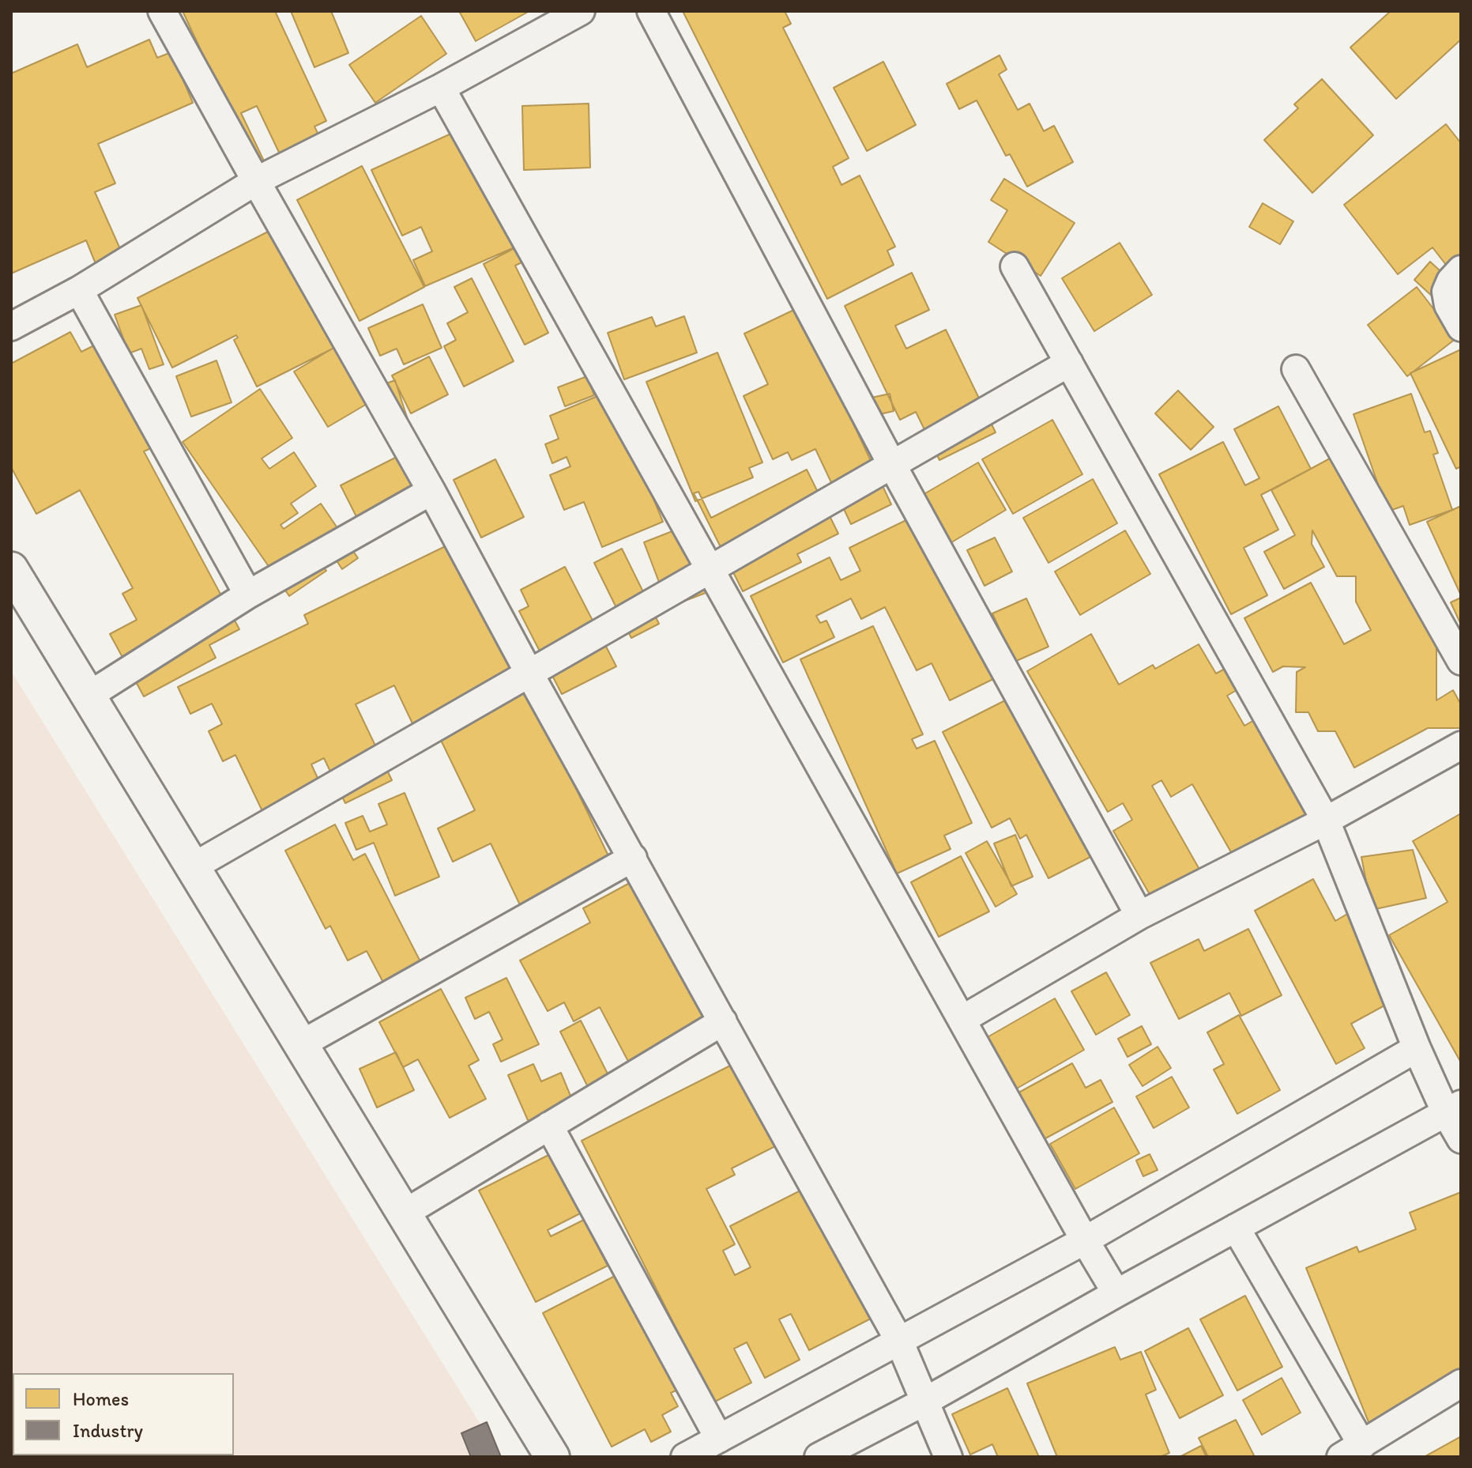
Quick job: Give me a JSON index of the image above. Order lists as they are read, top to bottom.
{
  "legend": ["Homes", "Industry"]
}
